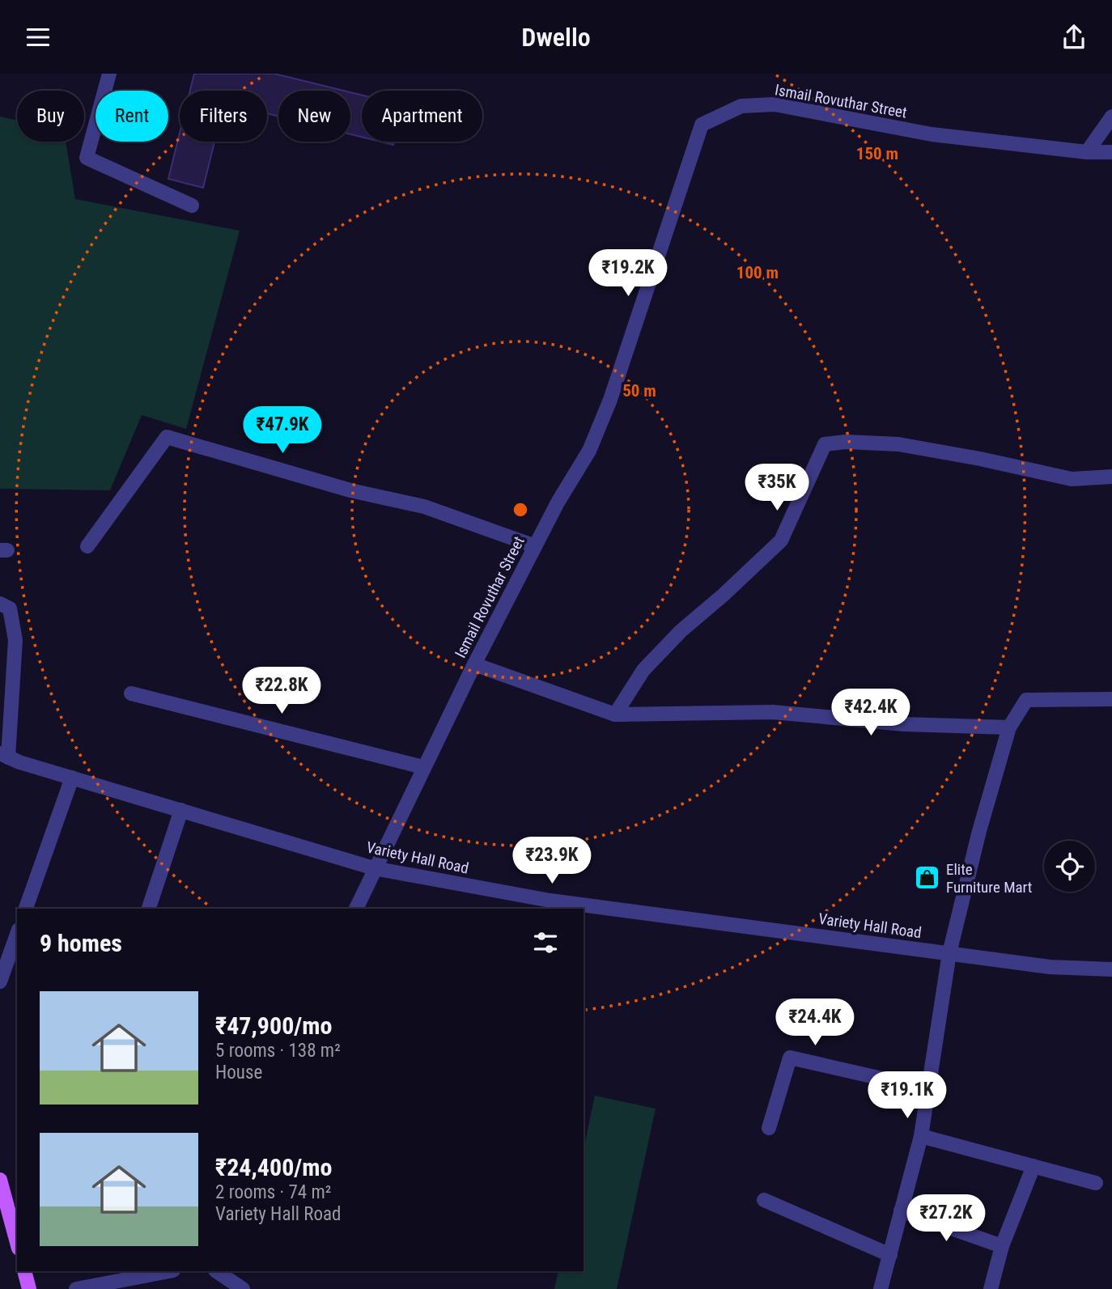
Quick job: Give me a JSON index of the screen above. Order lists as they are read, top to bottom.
{
  "streets": {
    "street": ["Ismail Rovuthar Street", "Variety Hall Road"]
  },
  "crossings": [
    ["Ismail Rovuthar Street", "Variety Hall Road"]
  ],
  "places": {
    "shop": ["Elite Furniture Mart"]
  },
  "page": {
    "header": "Dwello",
    "chip": [
      "Buy",
      "Rent",
      "Filters",
      "New",
      "Apartment"
    ],
    "price": [
      "₹19.2K",
      "₹47.9K",
      "₹35K",
      "₹22.8K",
      "₹42.4K",
      "₹23.9K",
      "₹24.4K",
      "₹19.1K",
      "₹27.2K"
    ],
    "heading": "9 homes",
    "list": [
      {
        "name": "₹47,900/mo",
        "note": "5 rooms · 138 m² · House"
      },
      {
        "name": "₹24,400/mo",
        "note": "2 rooms · 74 m² · Variety Hall Road"
      }
    ]
  },
  "rings": ["150 m", "100 m", "50 m"]
}
